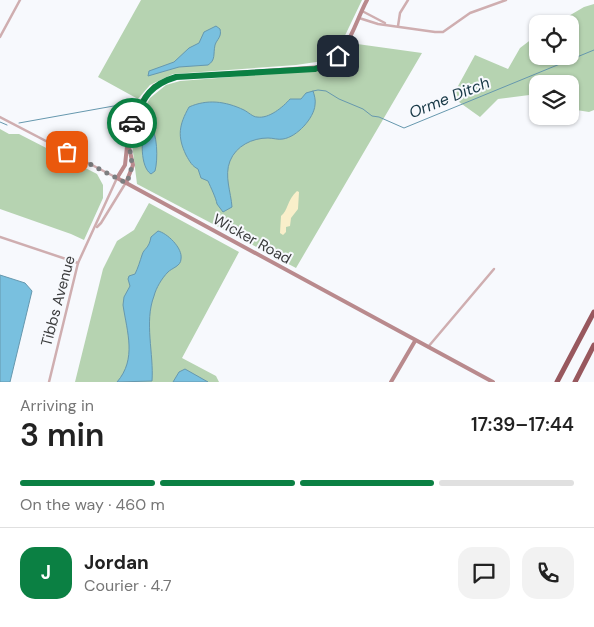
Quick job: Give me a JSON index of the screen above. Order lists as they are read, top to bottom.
{
  "streets": {
    "street": ["Wicker Road", "Tibbs Avenue"]
  },
  "crossings": [
    ["Wicker Road", "Tibbs Avenue"]
  ],
  "water": ["Orme Ditch"],
  "page": {
    "heading": ["3 min", "Arriving in", "17:39–17:44"],
    "panel": ["Jordan", "Courier · 4.7"],
    "bar": "On the way · 460 m",
    "round": "J"
  }
}
